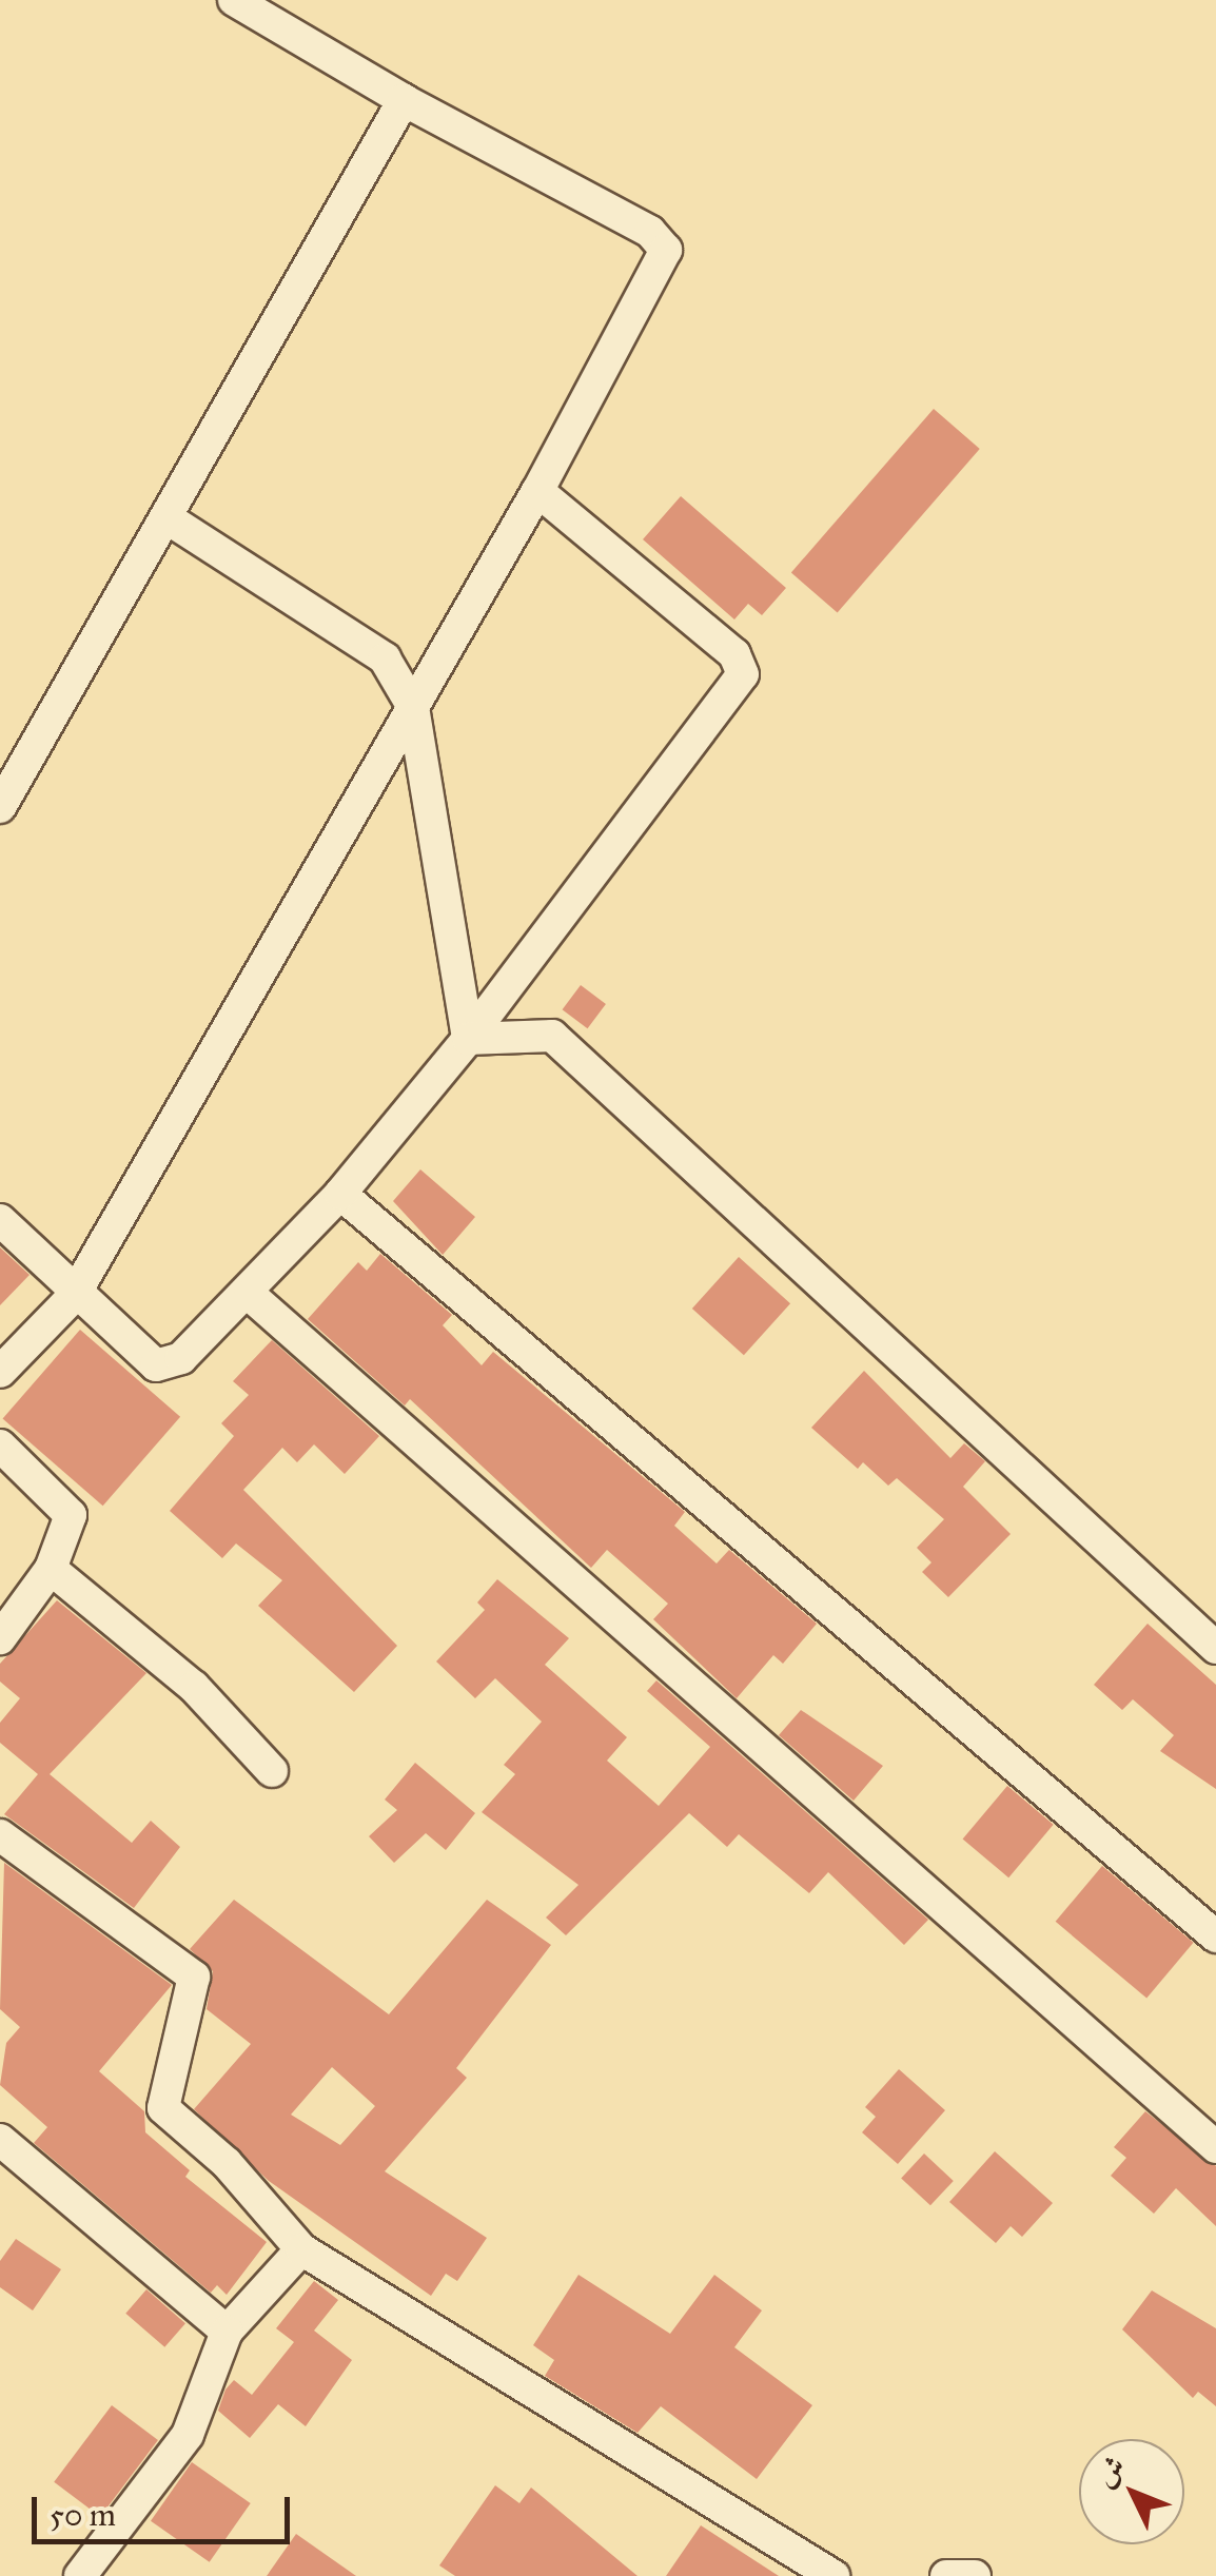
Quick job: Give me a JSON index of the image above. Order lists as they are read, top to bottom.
{
  "scale_bar": "50 m",
  "north": "top left"
}
